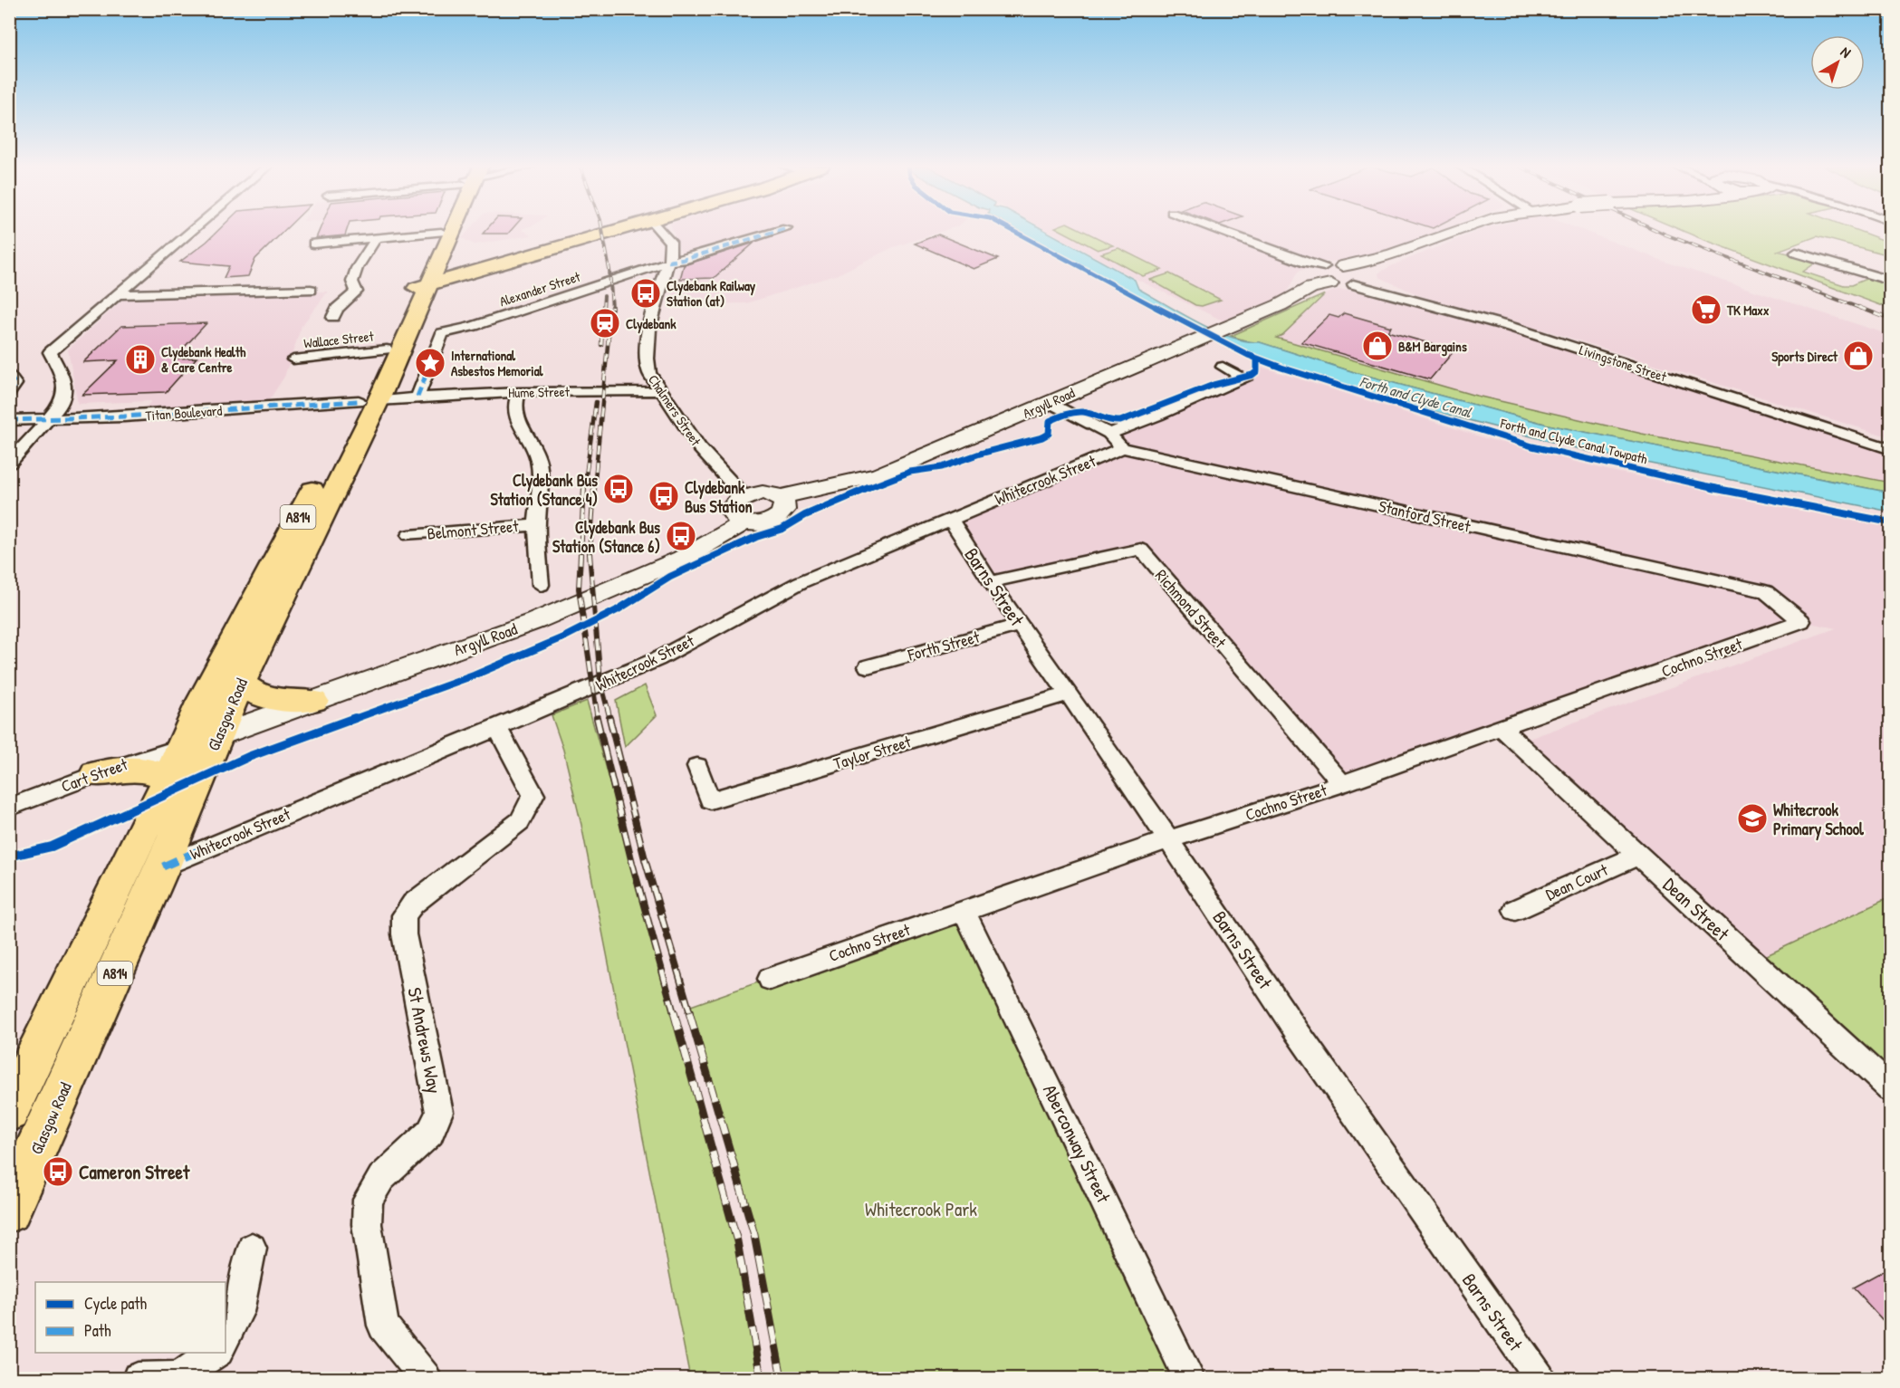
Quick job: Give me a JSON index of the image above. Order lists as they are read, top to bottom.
{
  "streets": {
    "main road": ["A814", "Glasgow Road"],
    "street": [
      "Alexander Street",
      "Wallace Street",
      "Livingstone Street",
      "Hume Street",
      "Argyll Road",
      "Chalmers Street",
      "Titan Boulevard",
      "Whitecrook Street",
      "Stanford Street",
      "Belmont Street",
      "Barns Street",
      "Richmond Street",
      "Forth Street",
      "Cochno Street",
      "Taylor Street",
      "Cart Street",
      "Dean Court",
      "Dean Street",
      "St Andrews Way",
      "Aberconway Street"
    ],
    "cycle path": ["Forth and Clyde Canal Towpath"]
  },
  "crossings": [
    ["Alexander Street", "Hume Street"],
    ["Alexander Street", "Chalmers Street"],
    ["Wallace Street", "Glasgow Road"],
    ["Livingstone Street", "Argyll Road"],
    ["Hume Street", "Chalmers Street"],
    ["Hume Street", "Titan Boulevard"],
    ["Hume Street", "Belmont Street"],
    ["Hume Street", "Glasgow Road"],
    ["Argyll Road", "Chalmers Street"],
    ["Argyll Road", "Glasgow Road"],
    ["Titan Boulevard", "Glasgow Road"],
    ["Whitecrook Street", "Stanford Street"],
    ["Whitecrook Street", "Barns Street"],
    ["Whitecrook Street", "Glasgow Road"],
    ["Whitecrook Street", "St Andrews Way"],
    ["Stanford Street", "Cochno Street"],
    ["A814", "Glasgow Road"],
    ["Barns Street", "Richmond Street"],
    ["Barns Street", "Forth Street"],
    ["Barns Street", "Cochno Street"],
    ["Barns Street", "Taylor Street"],
    ["Richmond Street", "Cochno Street"],
    ["Cochno Street", "Dean Street"],
    ["Cochno Street", "Aberconway Street"],
    ["Dean Court", "Dean Street"]
  ],
  "water": ["Forth and Clyde Canal"],
  "parks": ["Whitecrook Park"],
  "places": {
    "bus stop": [
      "Clydebank Railway Station (at)",
      "Clydebank Bus Station (Stance 4)",
      "Clydebank Bus Station",
      "Clydebank Bus Station (Stance 6)",
      "Cameron Street"
    ],
    "supermarket": ["TK Maxx"],
    "station": ["Clydebank"],
    "shop": ["B&M Bargains", "Sports Direct"],
    "building": ["Clydebank Health & Care Centre"],
    "place": ["International Asbestos Memorial"],
    "school or university": ["Whitecrook Primary School"]
  },
  "legend": ["Cycle path", "Path"],
  "north": "top right"
}
